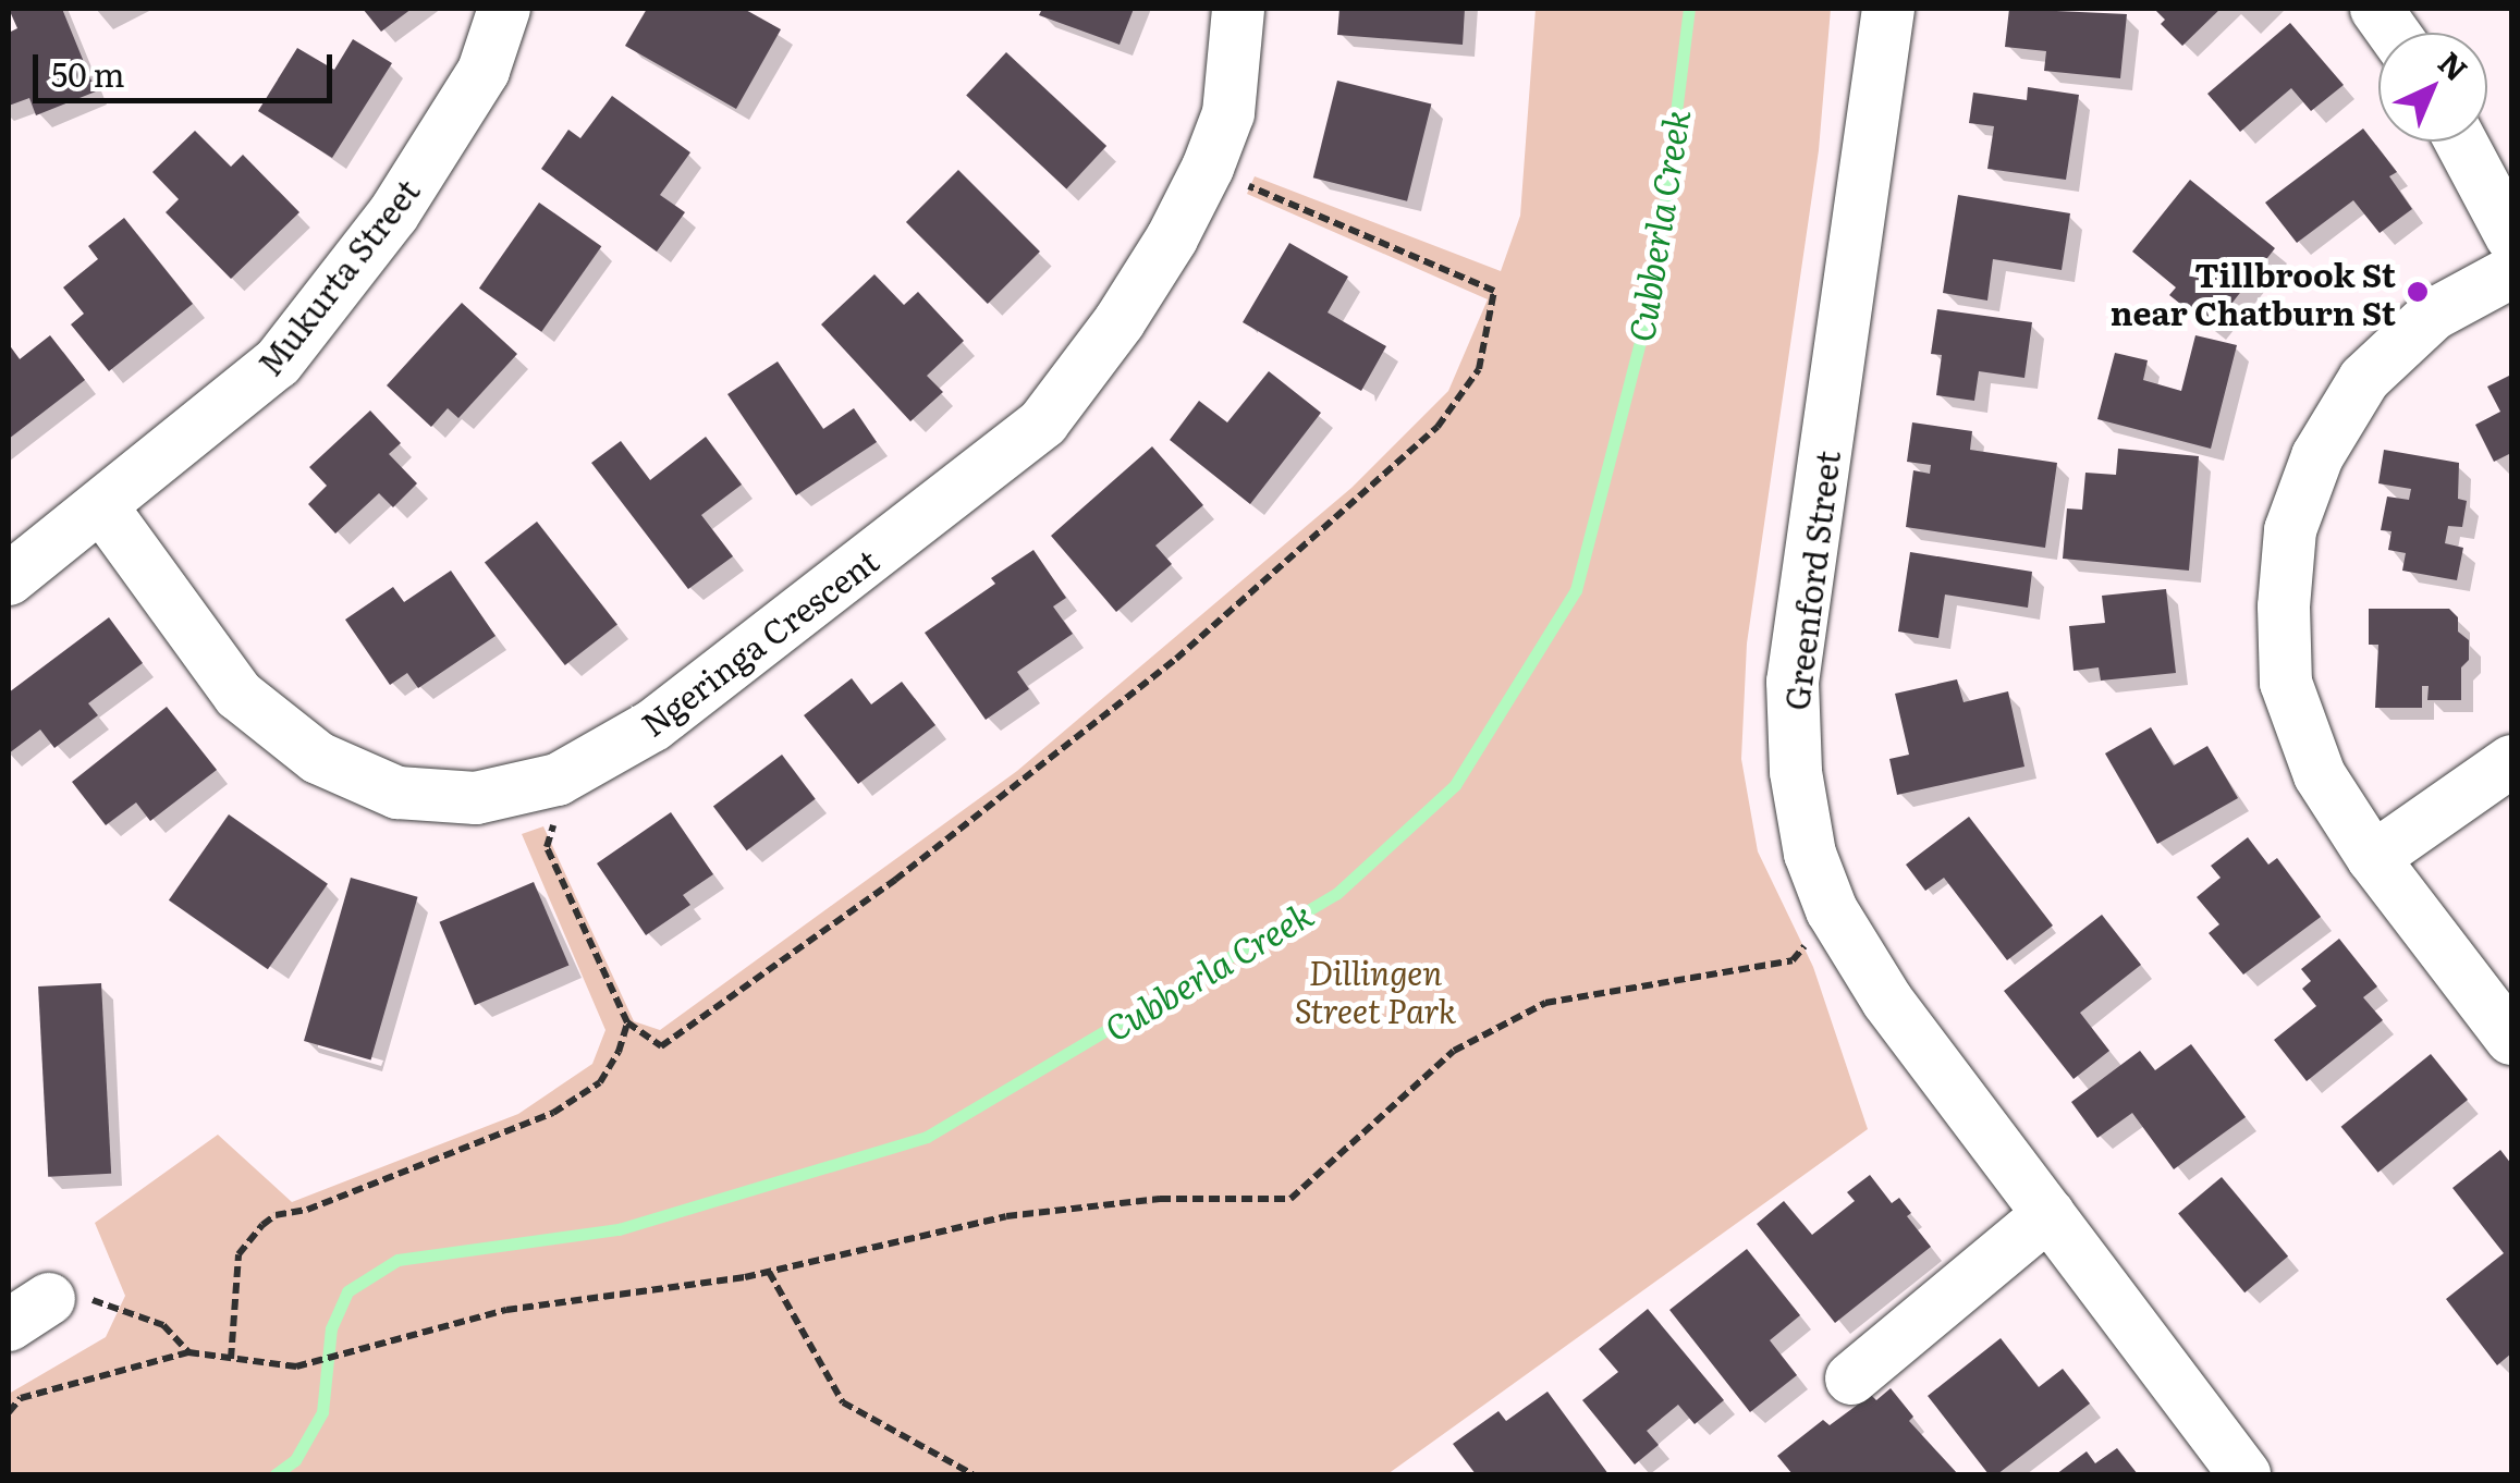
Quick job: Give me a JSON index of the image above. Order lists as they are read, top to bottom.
{
  "streets": {
    "street": ["Mukurta Street", "Greenford Street", "Ngeringa Crescent"]
  },
  "crossings": [
    ["Mukurta Street", "Ngeringa Crescent"]
  ],
  "water": ["Cubberla Creek"],
  "parks": ["Dillingen Street Park"],
  "places": ["Tillbrook St near Chatburn St"],
  "scale_bar": "50 m",
  "north": "top right"
}
